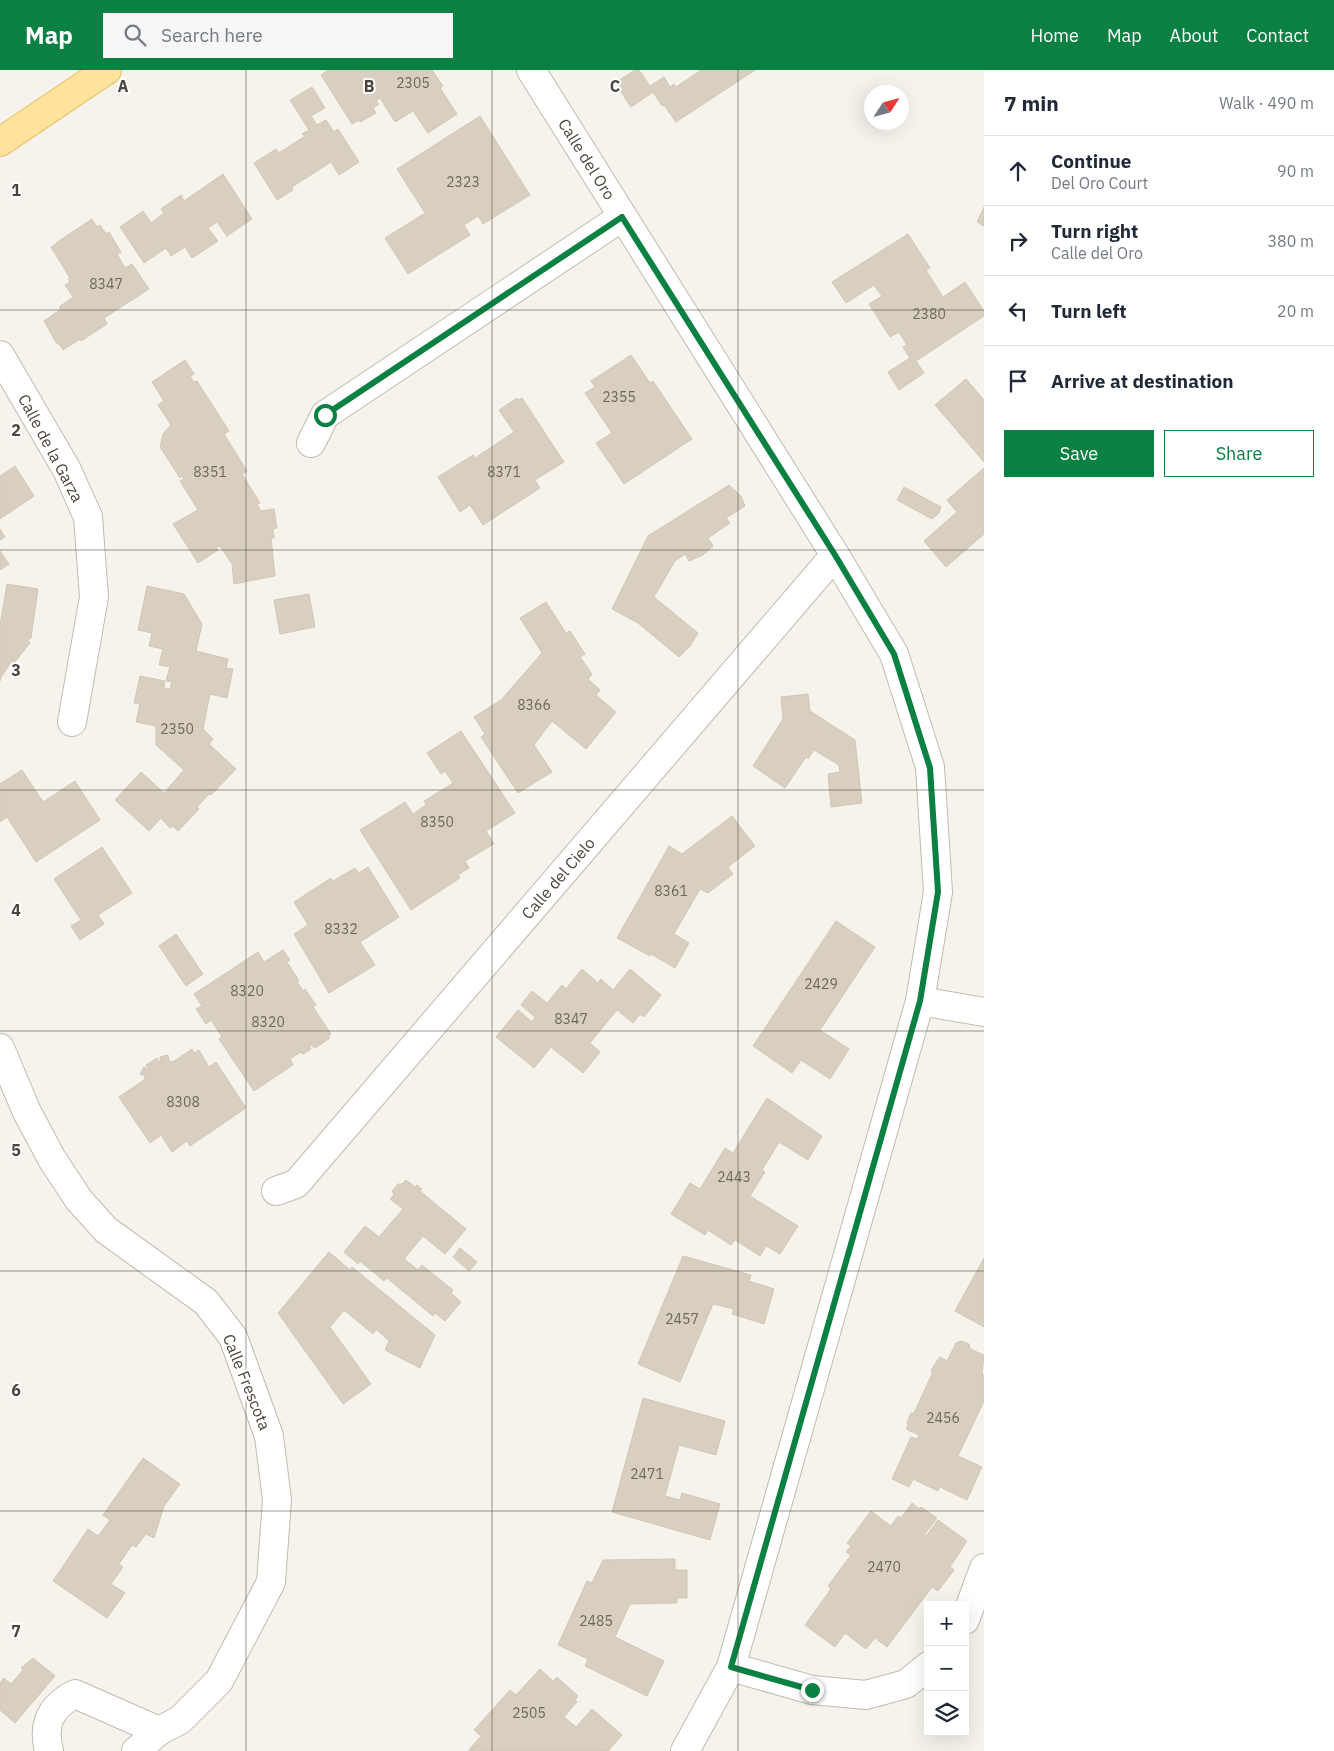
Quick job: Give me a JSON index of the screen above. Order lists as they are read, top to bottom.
{
  "streets": {
    "street": [
      "Calle del Oro",
      "Calle de la Garza",
      "Calle del Cielo",
      "Calle Frescota"
    ]
  },
  "crossings": [
    ["Calle del Oro", "Calle del Cielo"]
  ],
  "house_numbers": [
    "2305",
    "2323",
    "8347",
    "2380",
    "2355",
    "8351",
    "8371",
    "8366",
    "2350",
    "8350",
    "8361",
    "8332",
    "2429",
    "8320",
    "8347",
    "8320",
    "8308",
    "2443",
    "2457",
    "2456",
    "2471",
    "2470",
    "2485",
    "2505"
  ],
  "north": "top right",
  "page": {
    "header": "Map",
    "search": "Search here",
    "nav": [
      "Home",
      "Map",
      "About",
      "Contact"
    ],
    "heading": ["7 min", "Walk · 490 m"],
    "list": [
      ["Continue", "Del Oro Court", "90 m"],
      ["Turn right", "Calle del Oro", "380 m"],
      ["Turn left", "20 m"],
      "Arrive at destination"
    ],
    "buttons": ["Save", "Share"],
    "map_buttons": ["+", "−"]
  },
  "grid": {
    "columns": ["A", "B", "C"],
    "rows": [
      "1",
      "2",
      "3",
      "4",
      "5",
      "6",
      "7"
    ]
  }
}
